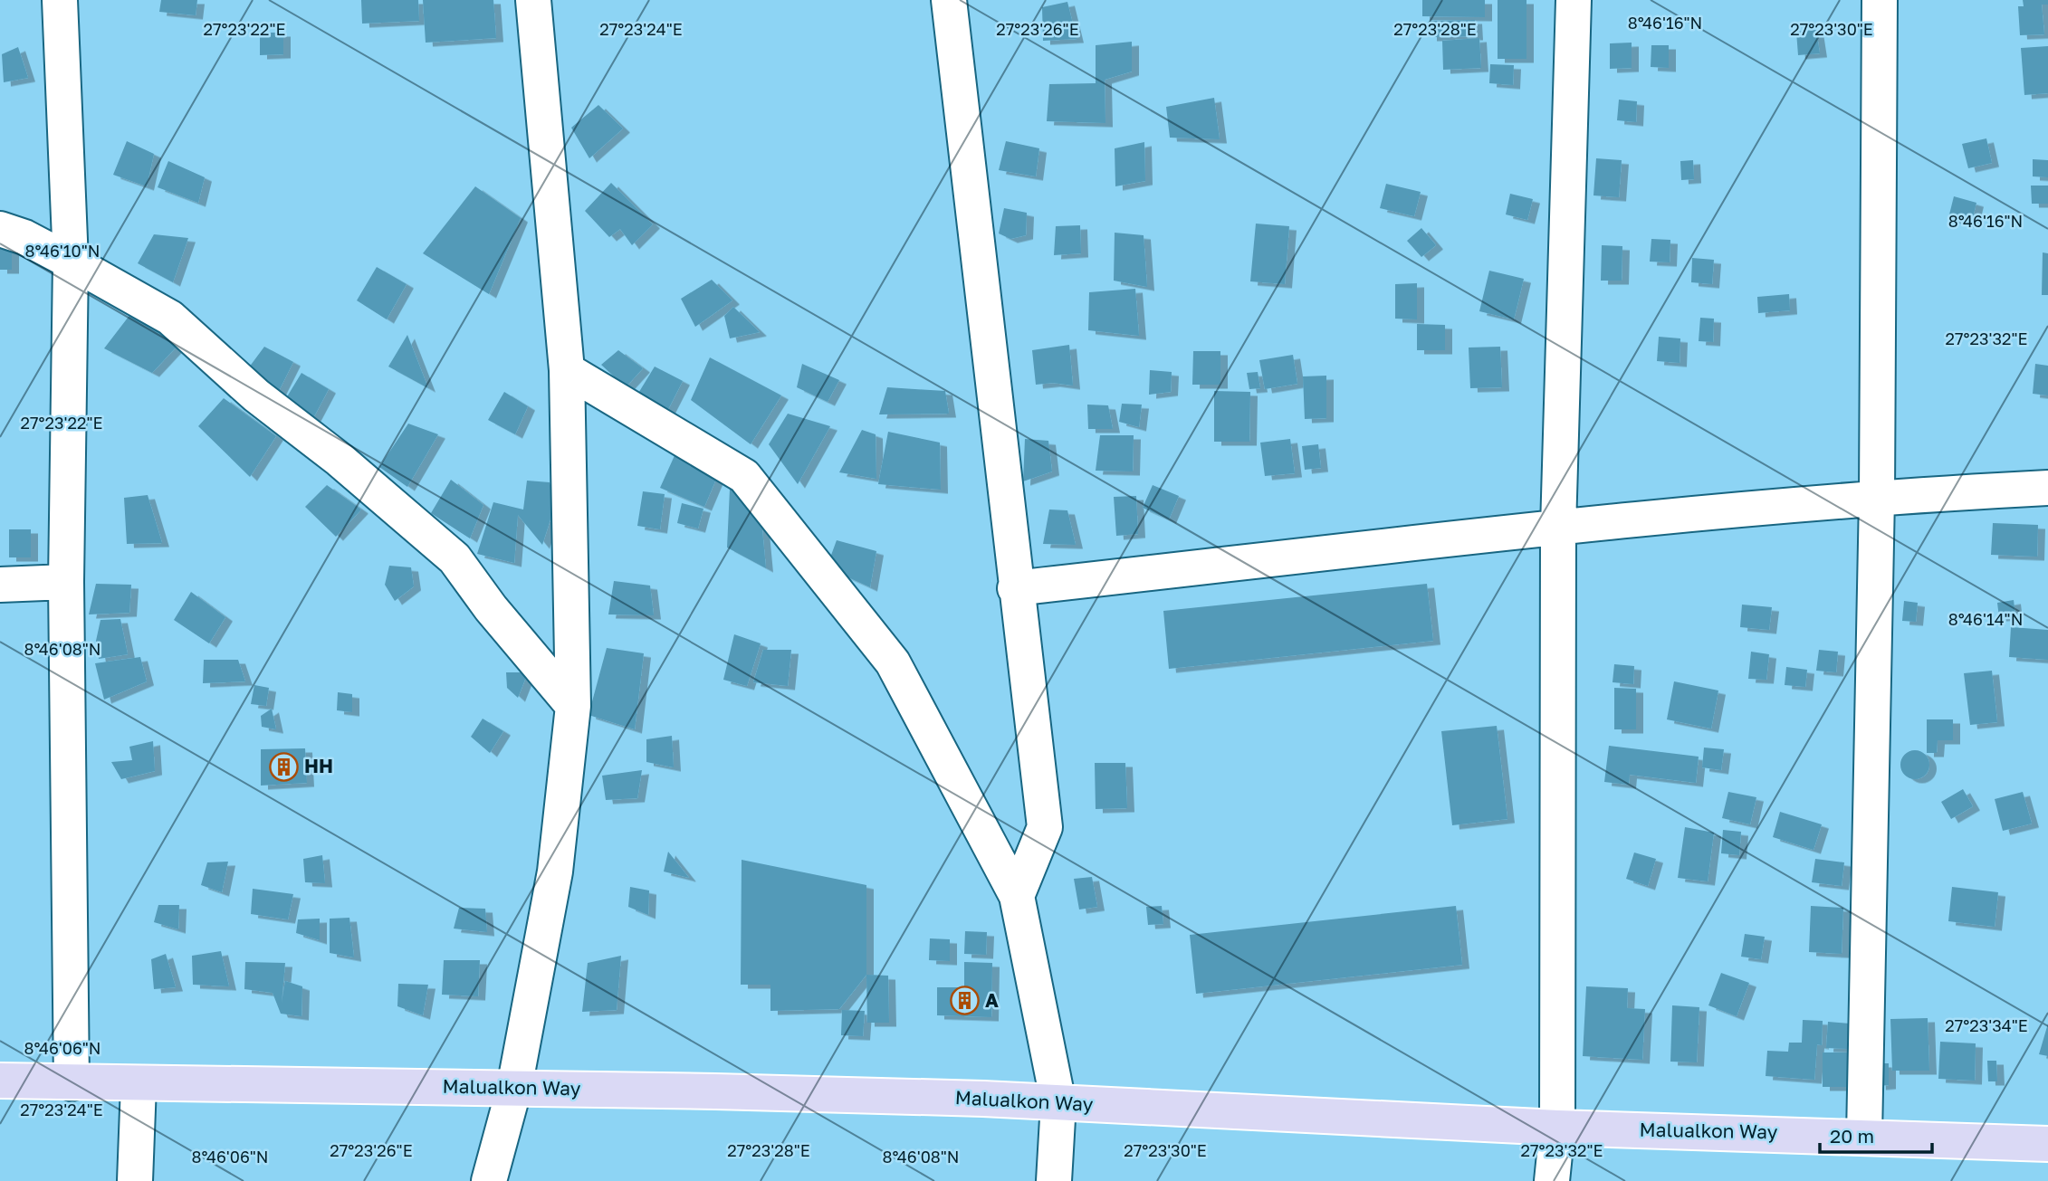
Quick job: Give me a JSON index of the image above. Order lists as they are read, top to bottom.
{
  "streets": {
    "main road": ["Malualkon Way"]
  },
  "places": {
    "building": ["HH", "A"]
  },
  "scale_bar": "20 m",
  "coordinates": [
    "8°46'16\"N",
    "27°23'22\"E",
    "27°23'24\"E",
    "27°23'26\"E",
    "27°23'28\"E",
    "27°23'30\"E",
    "8°46'10\"N",
    "27°23'32\"E",
    "8°46'14\"N",
    "8°46'08\"N",
    "27°23'34\"E",
    "8°46'06\"N"
  ]
}
